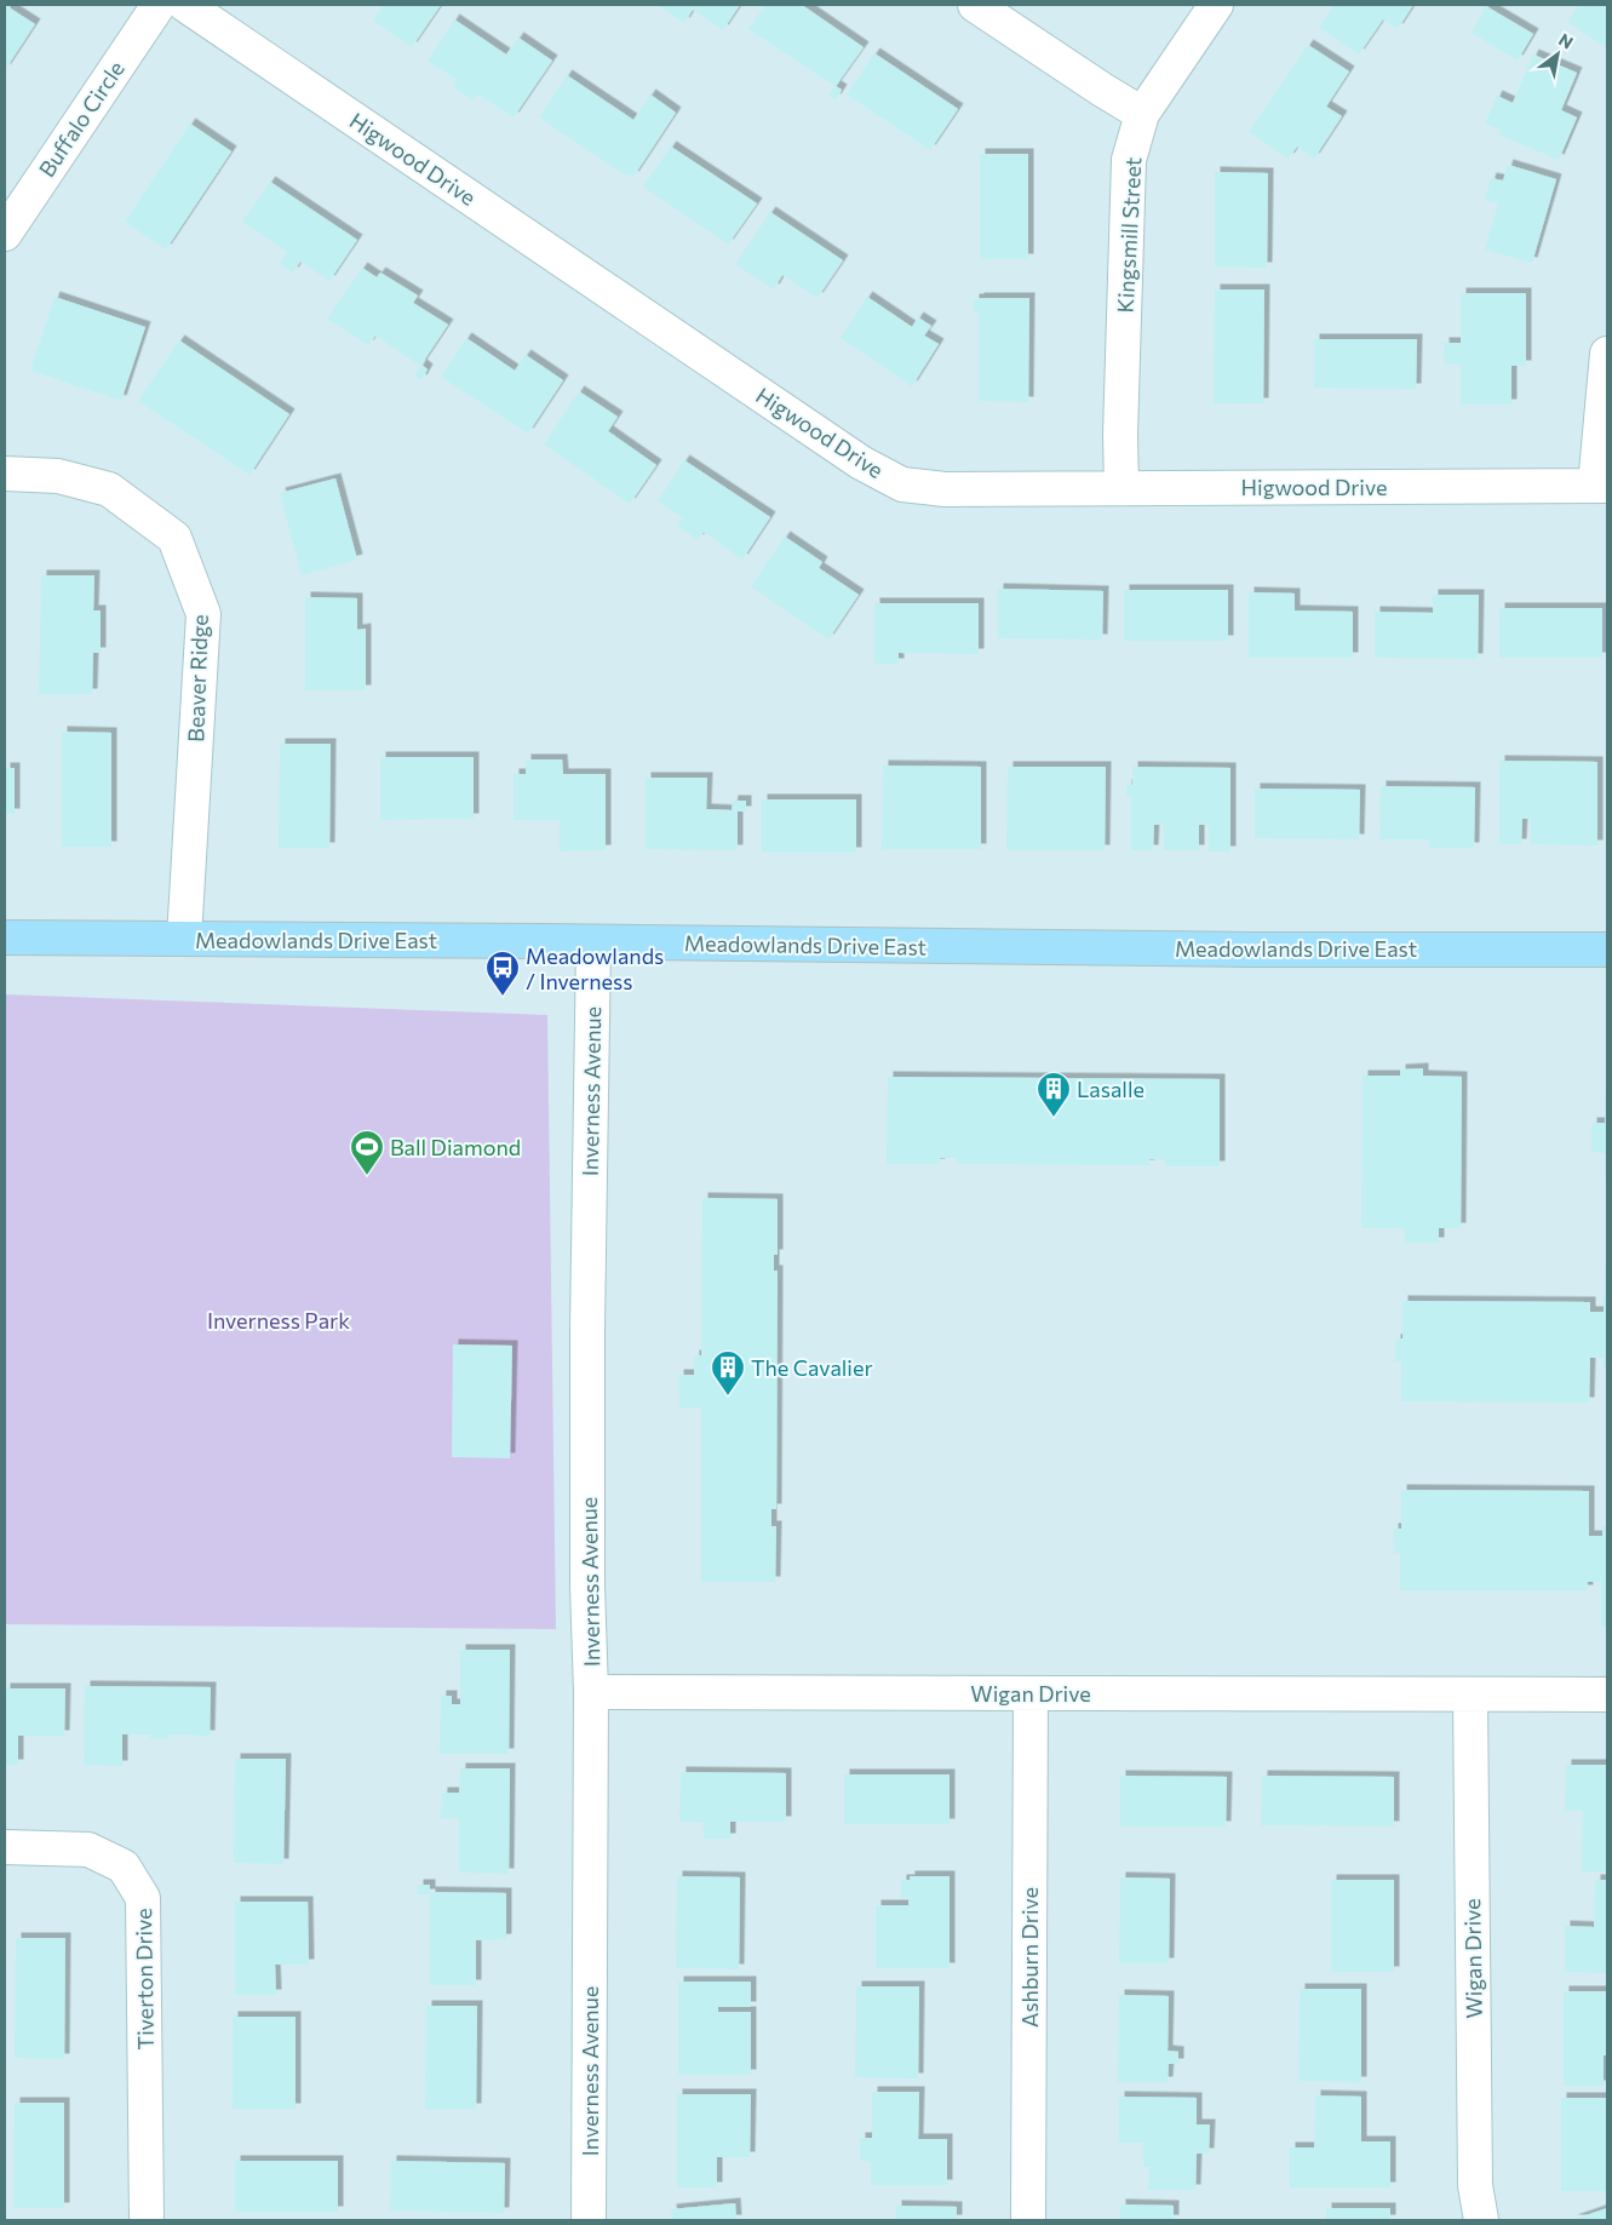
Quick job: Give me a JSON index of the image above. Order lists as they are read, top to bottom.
{
  "streets": {
    "main road": ["Meadowlands Drive East"],
    "street": [
      "Buffalo Circle",
      "Higwood Drive",
      "Kingsmill Street",
      "Beaver Ridge",
      "Inverness Avenue",
      "Wigan Drive",
      "Ashburn Drive",
      "Tiverton Drive"
    ]
  },
  "crossings": [
    ["Higwood Drive", "Kingsmill Street"],
    ["Beaver Ridge", "Meadowlands Drive East"],
    ["Meadowlands Drive East", "Inverness Avenue"],
    ["Inverness Avenue", "Wigan Drive"],
    ["Wigan Drive", "Ashburn Drive"]
  ],
  "parks": ["Inverness Park"],
  "places": {
    "bus stop": ["Meadowlands / Inverness"],
    "building": ["Lasalle", "The Cavalier"],
    "sports": ["Ball Diamond"]
  },
  "north": "top right"
}
